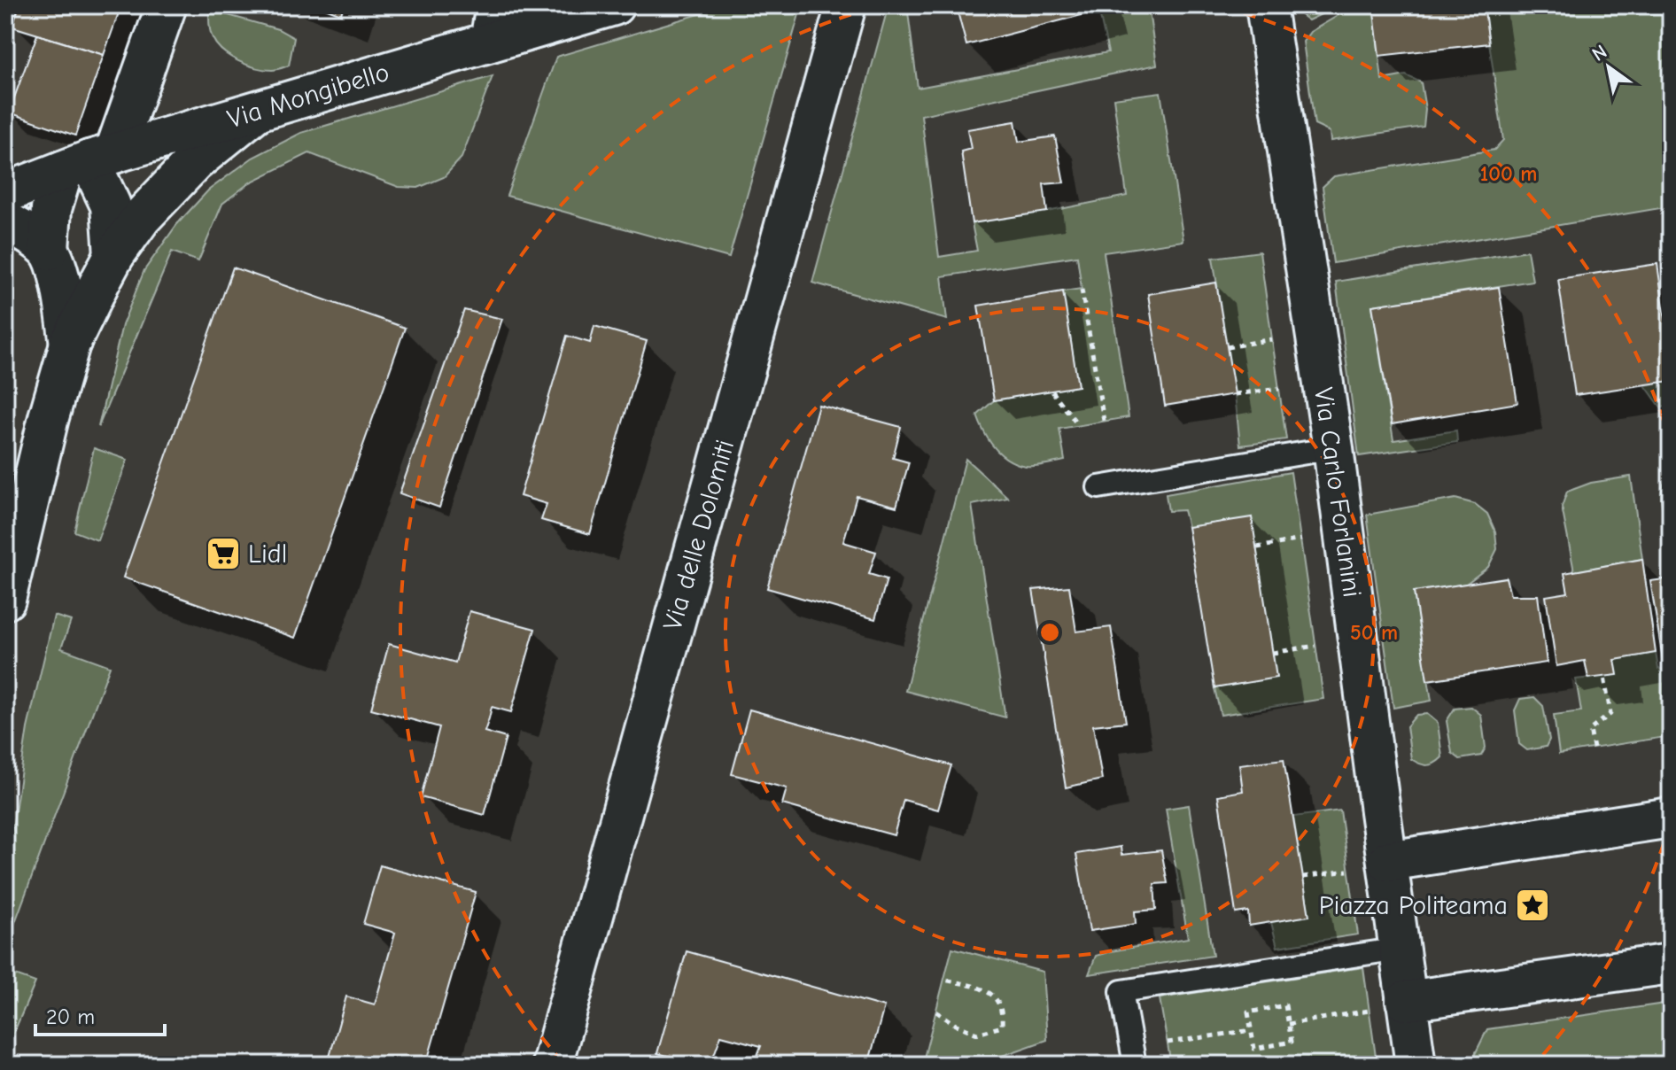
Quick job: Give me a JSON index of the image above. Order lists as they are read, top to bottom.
{
  "streets": {
    "street": ["Via Mongibello", "Via Carlo Forlanini", "Via delle Dolomiti"]
  },
  "places": {
    "supermarket": ["Lidl"],
    "place": ["Piazza Politeama"]
  },
  "scale_bar": "20 m",
  "north": "top left",
  "rings": ["100 m", "50 m"]
}
